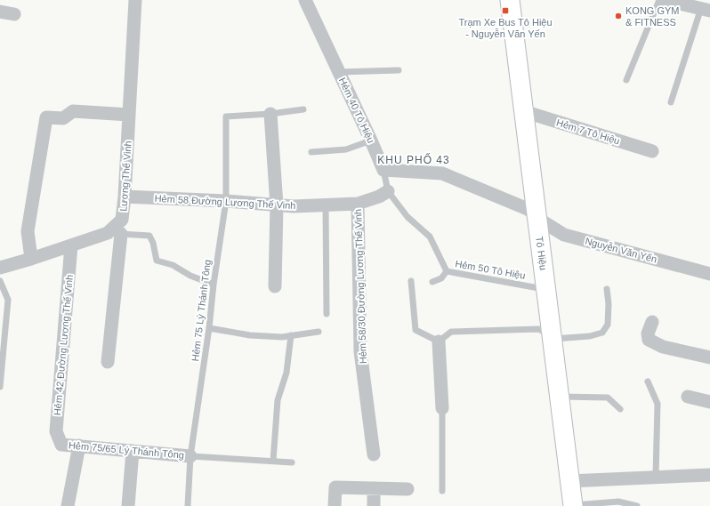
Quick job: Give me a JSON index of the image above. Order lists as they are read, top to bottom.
{
  "streets": {
    "street": [
      "Hẻm 40 Tô Hiệu",
      "Hẻm 7 Tô Hiệu",
      "Lương Thế Vinh",
      "Hẻm 58 Đường Lương Thế Vinh",
      "Nguyễn Văn Yến",
      "Tô Hiệu",
      "Hẻm 58/30 Đường Lương Thế Vinh",
      "Hẻm 42 Đường Lương Thế Vinh",
      "Hẻm 75/65 Lý Thánh Tông"
    ],
    "lane": ["Hẻm 50 Tô Hiệu", "Hẻm 75 Lý Thánh Tông"]
  },
  "crossings": [
    ["Hẻm 40 Tô Hiệu", "Hẻm 50 Tô Hiệu"],
    ["Hẻm 7 Tô Hiệu", "Tô Hiệu"],
    ["Lương Thế Vinh", "Hẻm 58 Đường Lương Thế Vinh"],
    ["Lương Thế Vinh", "Hẻm 42 Đường Lương Thế Vinh"],
    ["Hẻm 58 Đường Lương Thế Vinh", "Hẻm 50 Tô Hiệu"],
    ["Hẻm 58 Đường Lương Thế Vinh", "Hẻm 58/30 Đường Lương Thế Vinh"],
    ["Hẻm 58 Đường Lương Thế Vinh", "Hẻm 75 Lý Thánh Tông"],
    ["Nguyễn Văn Yến", "Tô Hiệu"],
    ["Tô Hiệu", "Hẻm 50 Tô Hiệu"],
    ["Hẻm 75 Lý Thánh Tông", "Hẻm 75/65 Lý Thánh Tông"],
    ["Hẻm 42 Đường Lương Thế Vinh", "Hẻm 75/65 Lý Thánh Tông"]
  ],
  "districts": ["KHU PHỐ 43"],
  "places": {
    "transit": ["Trạm Xe Bus Tô Hiệu - Nguyễn Văn Yến"],
    "other": ["KONG GYM & FITNESS"]
  }
}
